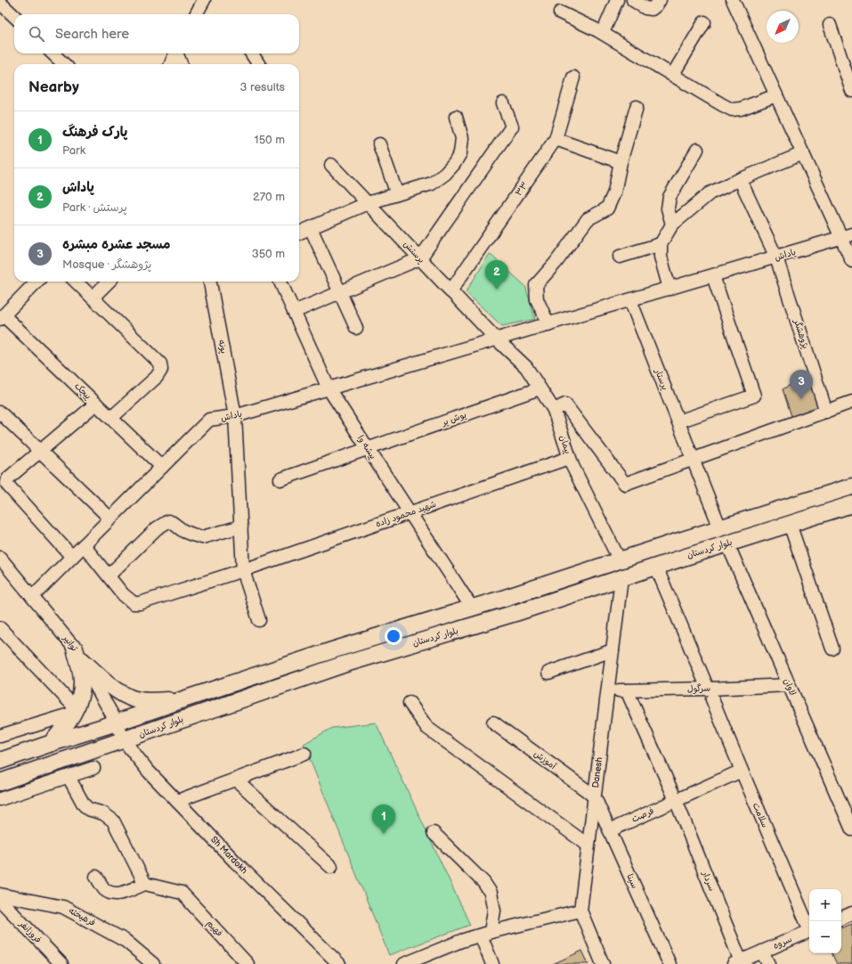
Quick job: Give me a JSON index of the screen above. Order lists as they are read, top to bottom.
{
  "streets": {
    "main road": ["بلوار کردستان"],
    "street": [
      "۳۳",
      "پرستش",
      "پاداش",
      "پژوهشگر",
      "پونه",
      "پرستار",
      "پیچک",
      "پوش پر",
      "پیمان",
      "پیشه وا",
      "شهید محمود زاده",
      "توانیر",
      "لاوان",
      "سرگول",
      "آموزش",
      "Danesh",
      "فرصت",
      "سلامت",
      "Sh Mardokh",
      "سینا",
      "سردار",
      "فرهیخته",
      "فهیم",
      "فروزانفر",
      "سروه"
    ]
  },
  "crossings": [
    ["۳۳", "پرستش"],
    ["پرستش", "پاداش"],
    ["پرستش", "پیمان"],
    ["پاداش", "پژوهشگر"],
    ["پاداش", "پونه"],
    ["پاداش", "پرستار"],
    ["پاداش", "پیچک"],
    ["پاداش", "پیمان"],
    ["پاداش", "پیشه وا"],
    ["پاداش", "شهید محمود زاده"],
    ["پاداش", "توانیر"],
    ["پونه", "شهید محمود زاده"],
    ["پرستار", "بلوار کردستان"],
    ["پوش پر", "پیمان"],
    ["پوش پر", "پیشه وا"],
    ["پیمان", "شهید محمود زاده"],
    ["پیمان", "بلوار کردستان"],
    ["پیشه وا", "شهید محمود زاده"],
    ["پیشه وا", "بلوار کردستان"],
    ["بلوار کردستان", "توانیر"],
    ["بلوار کردستان", "لاوان"],
    ["بلوار کردستان", "Danesh"],
    ["بلوار کردستان", "سلامت"],
    ["بلوار کردستان", "Sh Mardokh"],
    ["توانیر", "Sh Mardokh"],
    ["لاوان", "سرگول"],
    ["سرگول", "Danesh"],
    ["سرگول", "سلامت"],
    ["سرگول", "سردار"],
    ["آموزش", "Danesh"],
    ["آموزش", "سینا"],
    ["Danesh", "سینا"],
    ["فرصت", "سلامت"],
    ["فرصت", "سینا"],
    ["فرصت", "سردار"],
    ["سردار", "سروه"]
  ],
  "north": "bottom left",
  "page": {
    "search": "Search here",
    "heading": ["Nearby", "3 results"],
    "list": [
      {
        "mark": "1",
        "name": "پارک فرهنگ",
        "note": "Park",
        "value": "150 m"
      },
      {
        "mark": "2",
        "name": "پاداش",
        "note": "Park · پرستش",
        "value": "270 m"
      },
      {
        "mark": "3",
        "name": "مسجد عشره مبشره",
        "note": "Mosque · پژوهشگر",
        "value": "350 m"
      }
    ],
    "pins": ["2", "3", "1"],
    "map_buttons": ["+", "−"]
  }
}
